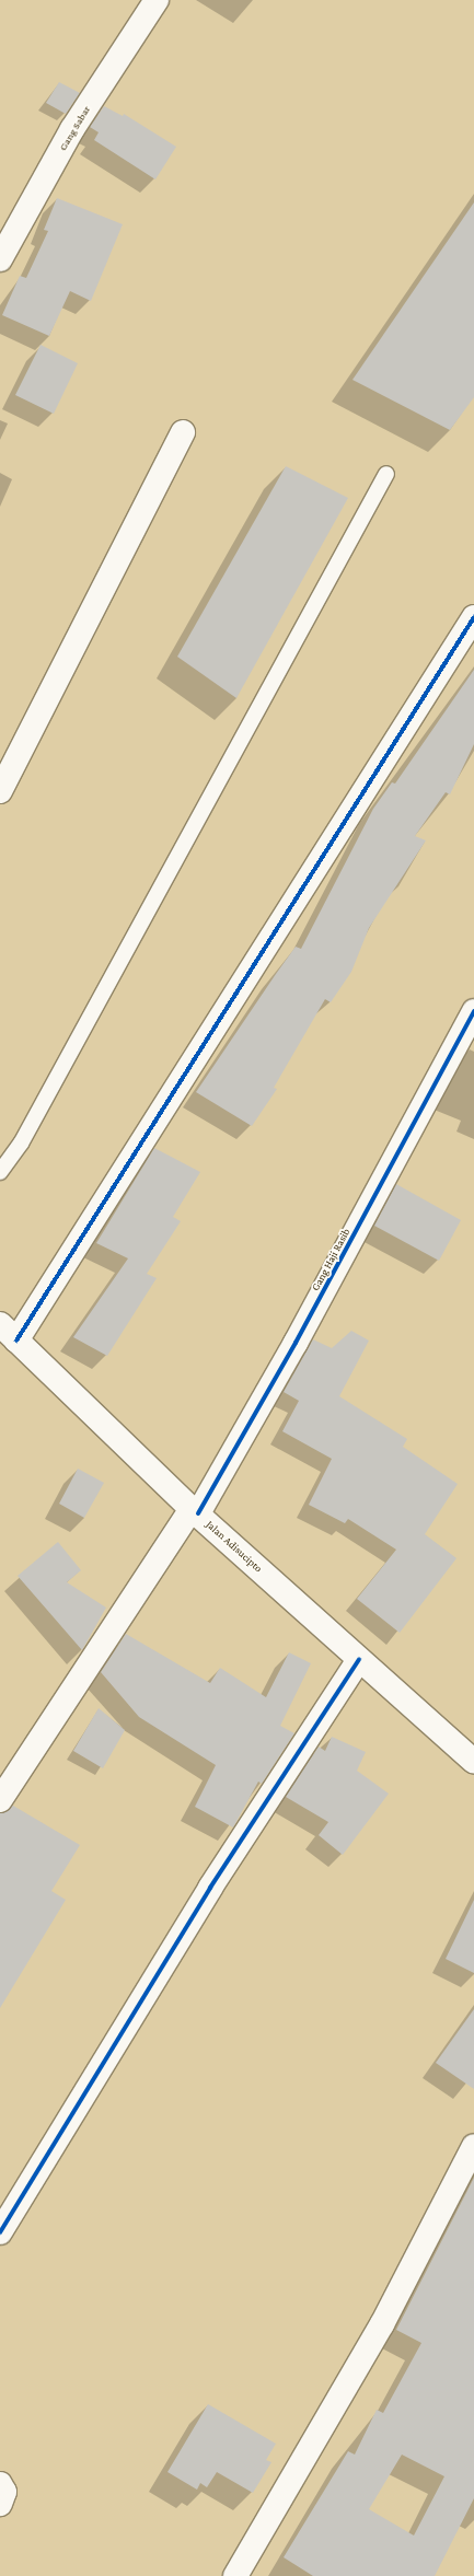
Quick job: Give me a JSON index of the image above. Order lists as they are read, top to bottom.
{
  "streets": {
    "street": ["Gang Sabar", "Gang Haji Rasib", "Jalan Adisucipto"]
  },
  "crossings": [
    ["Gang Haji Rasib", "Jalan Adisucipto"]
  ]
}
